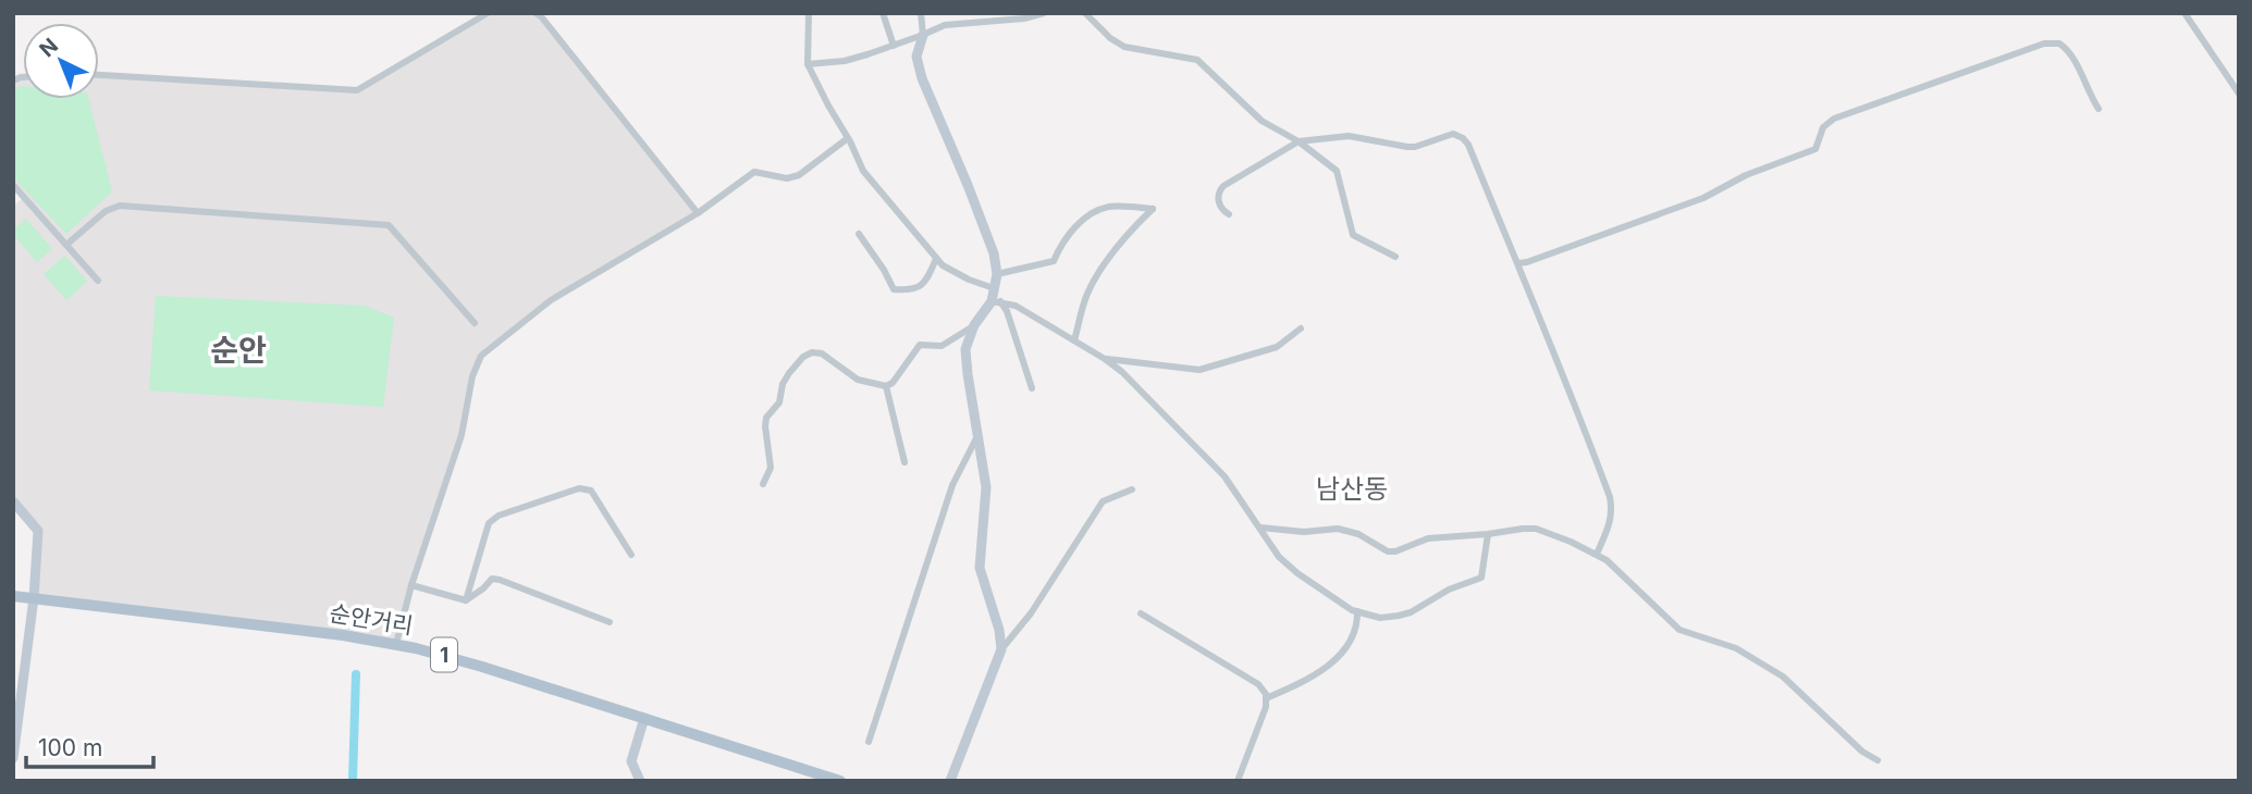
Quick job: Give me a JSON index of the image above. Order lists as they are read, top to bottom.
{
  "streets": {
    "main road": ["순안거리", "1"]
  },
  "districts": ["순안", "남산동"],
  "scale_bar": "100 m",
  "north": "top left"
}
